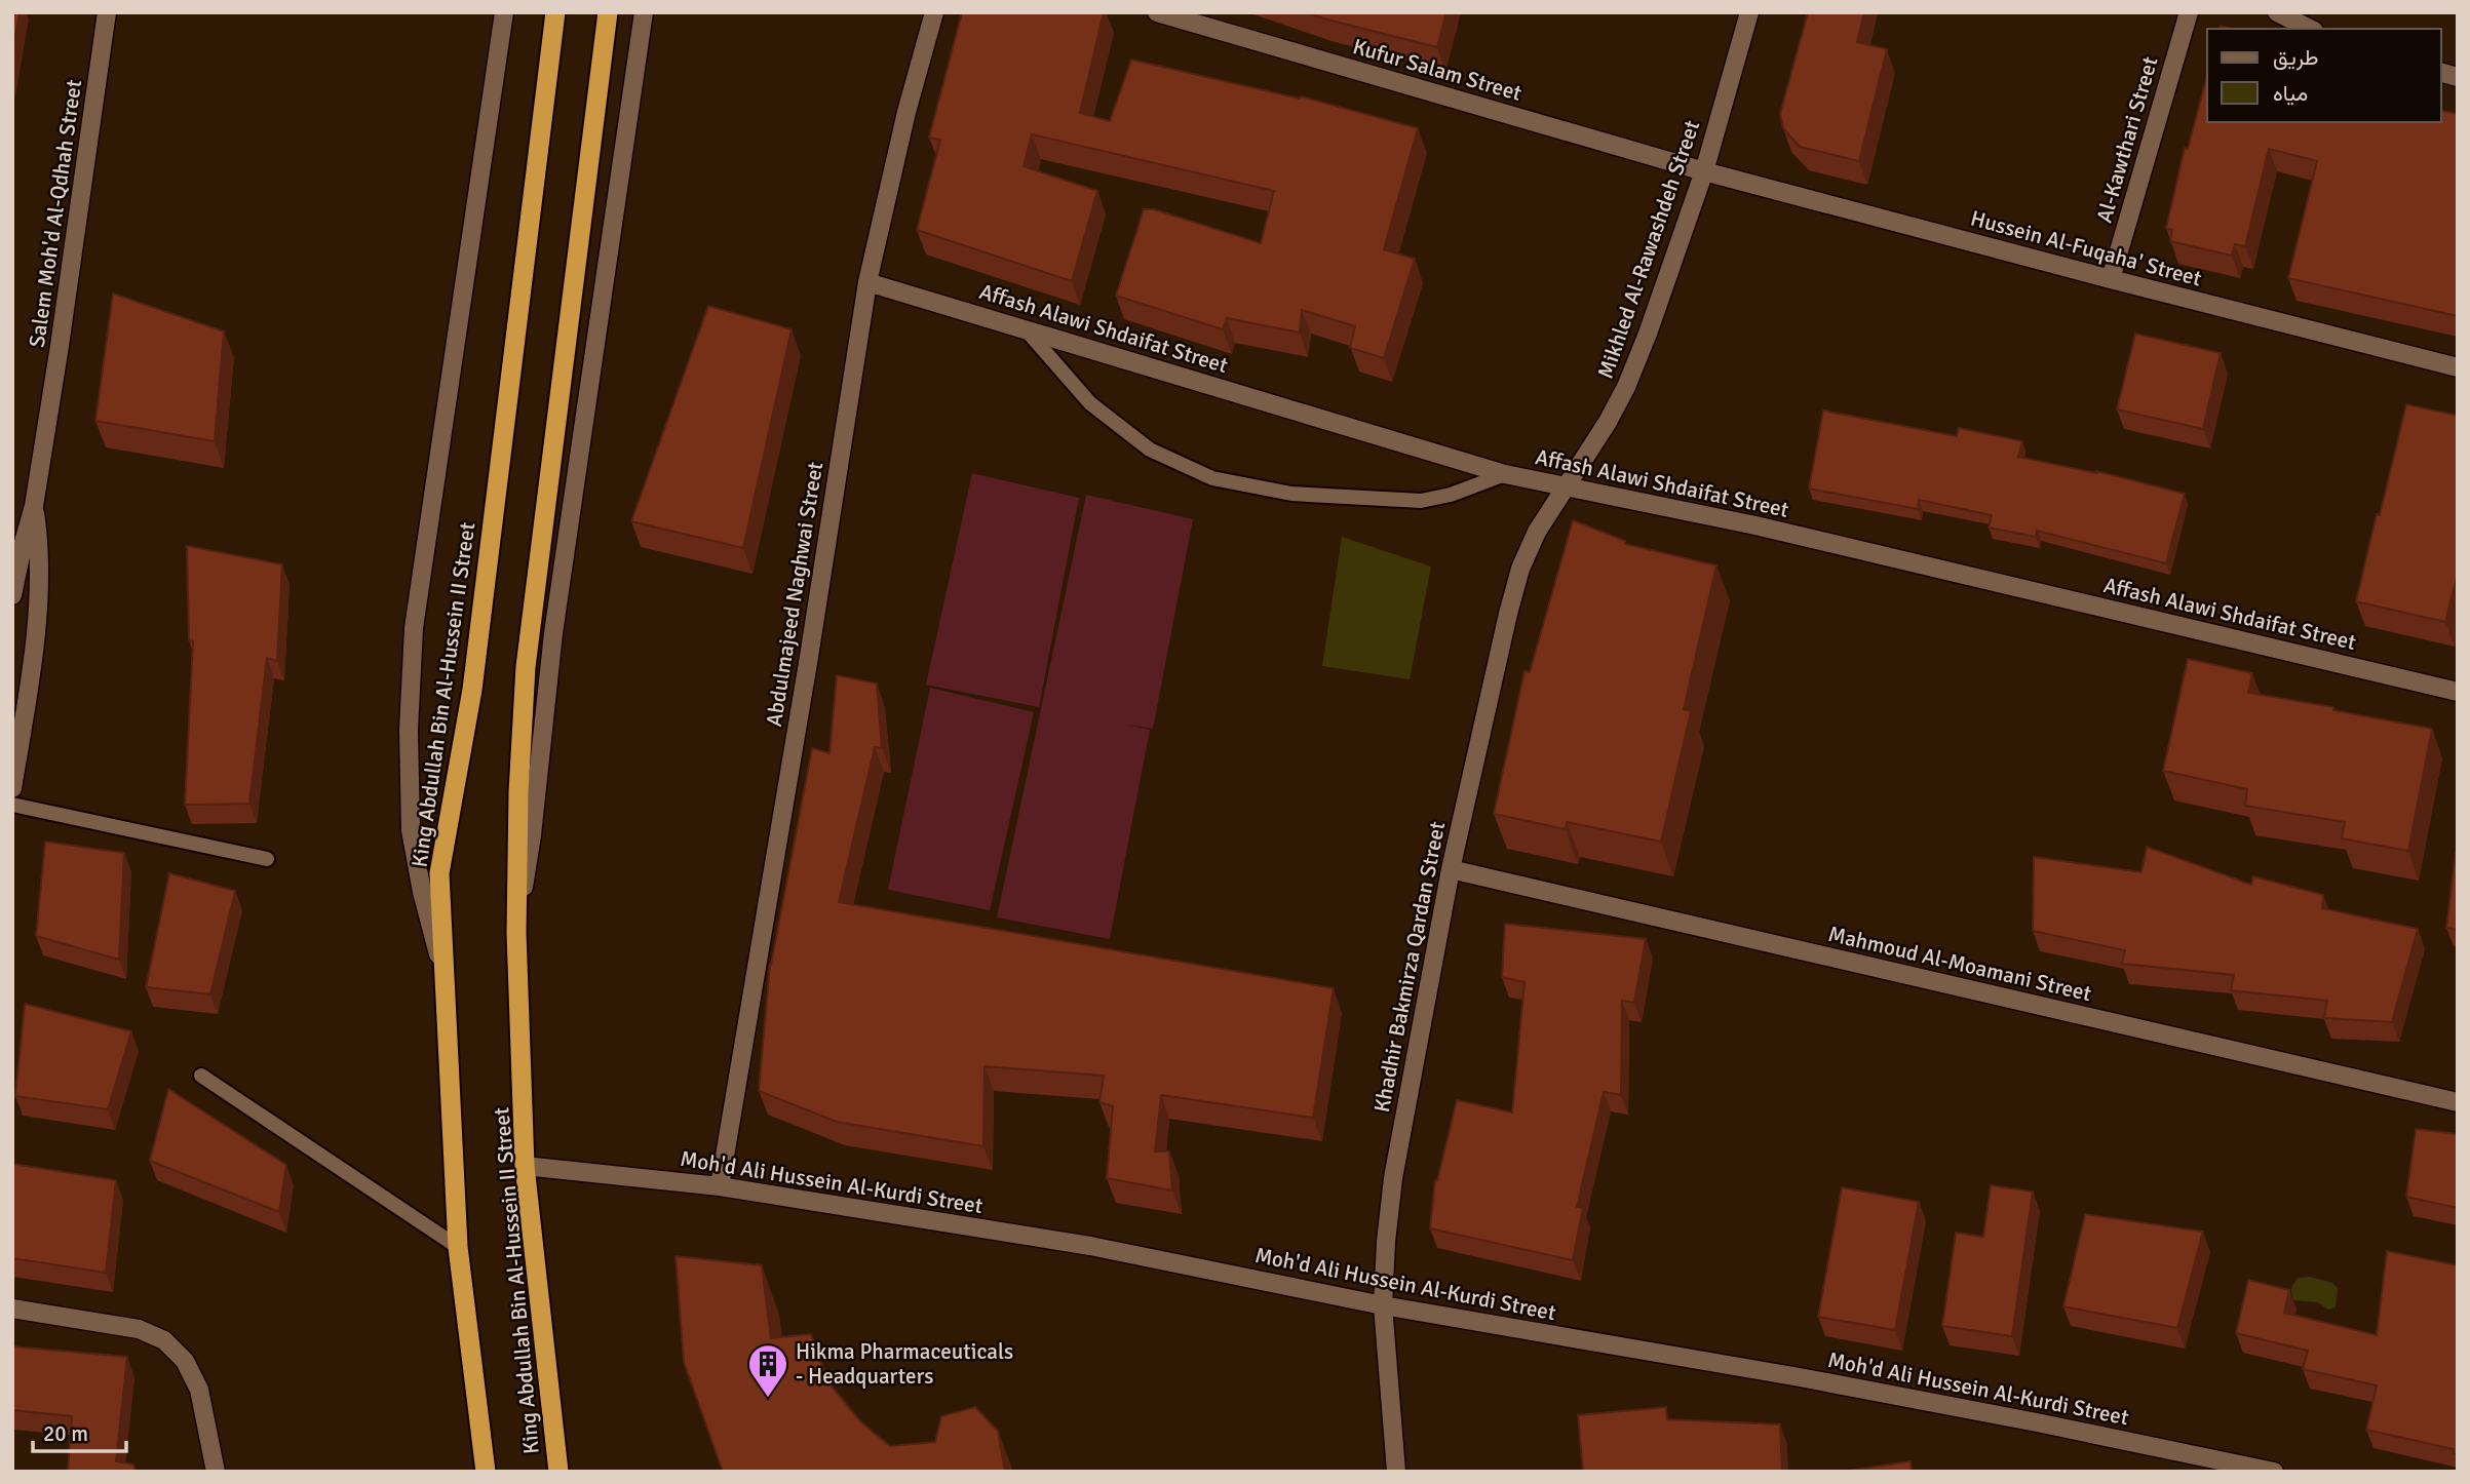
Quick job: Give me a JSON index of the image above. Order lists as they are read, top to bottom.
{
  "streets": {
    "highway": ["King Abdullah Bin Al-Hussein II Street"],
    "street": [
      "Kufur Salam Street",
      "Al-Kawthari Street",
      "Salem Moh'd Al-Qdhah Street",
      "Hussein Al-Fuqaha' Street",
      "Mikhled Al-Rawashdeh Street",
      "Affash Alawi Shdaifat Street",
      "Abdulmajeed Naghwai Street",
      "Mahmoud Al-Moamani Street",
      "Khadhir Bakmirza Qardan Street",
      "Moh'd Ali Hussein Al-Kurdi Street"
    ]
  },
  "crossings": [
    ["Kufur Salam Street", "Hussein Al-Fuqaha' Street"],
    ["Kufur Salam Street", "Mikhled Al-Rawashdeh Street"],
    ["Al-Kawthari Street", "Hussein Al-Fuqaha' Street"],
    ["Hussein Al-Fuqaha' Street", "Mikhled Al-Rawashdeh Street"],
    ["Mikhled Al-Rawashdeh Street", "Affash Alawi Shdaifat Street"],
    ["Mikhled Al-Rawashdeh Street", "Khadhir Bakmirza Qardan Street"],
    ["Affash Alawi Shdaifat Street", "Abdulmajeed Naghwai Street"],
    ["Affash Alawi Shdaifat Street", "Khadhir Bakmirza Qardan Street"],
    ["Abdulmajeed Naghwai Street", "Moh'd Ali Hussein Al-Kurdi Street"],
    ["King Abdullah Bin Al-Hussein II Street", "Moh'd Ali Hussein Al-Kurdi Street"],
    ["Mahmoud Al-Moamani Street", "Khadhir Bakmirza Qardan Street"],
    ["Khadhir Bakmirza Qardan Street", "Moh'd Ali Hussein Al-Kurdi Street"]
  ],
  "places": {
    "building": ["Hikma Pharmaceuticals - Headquarters"]
  },
  "legend": ["طريق", "مياه"],
  "scale_bar": "20 m"
}
